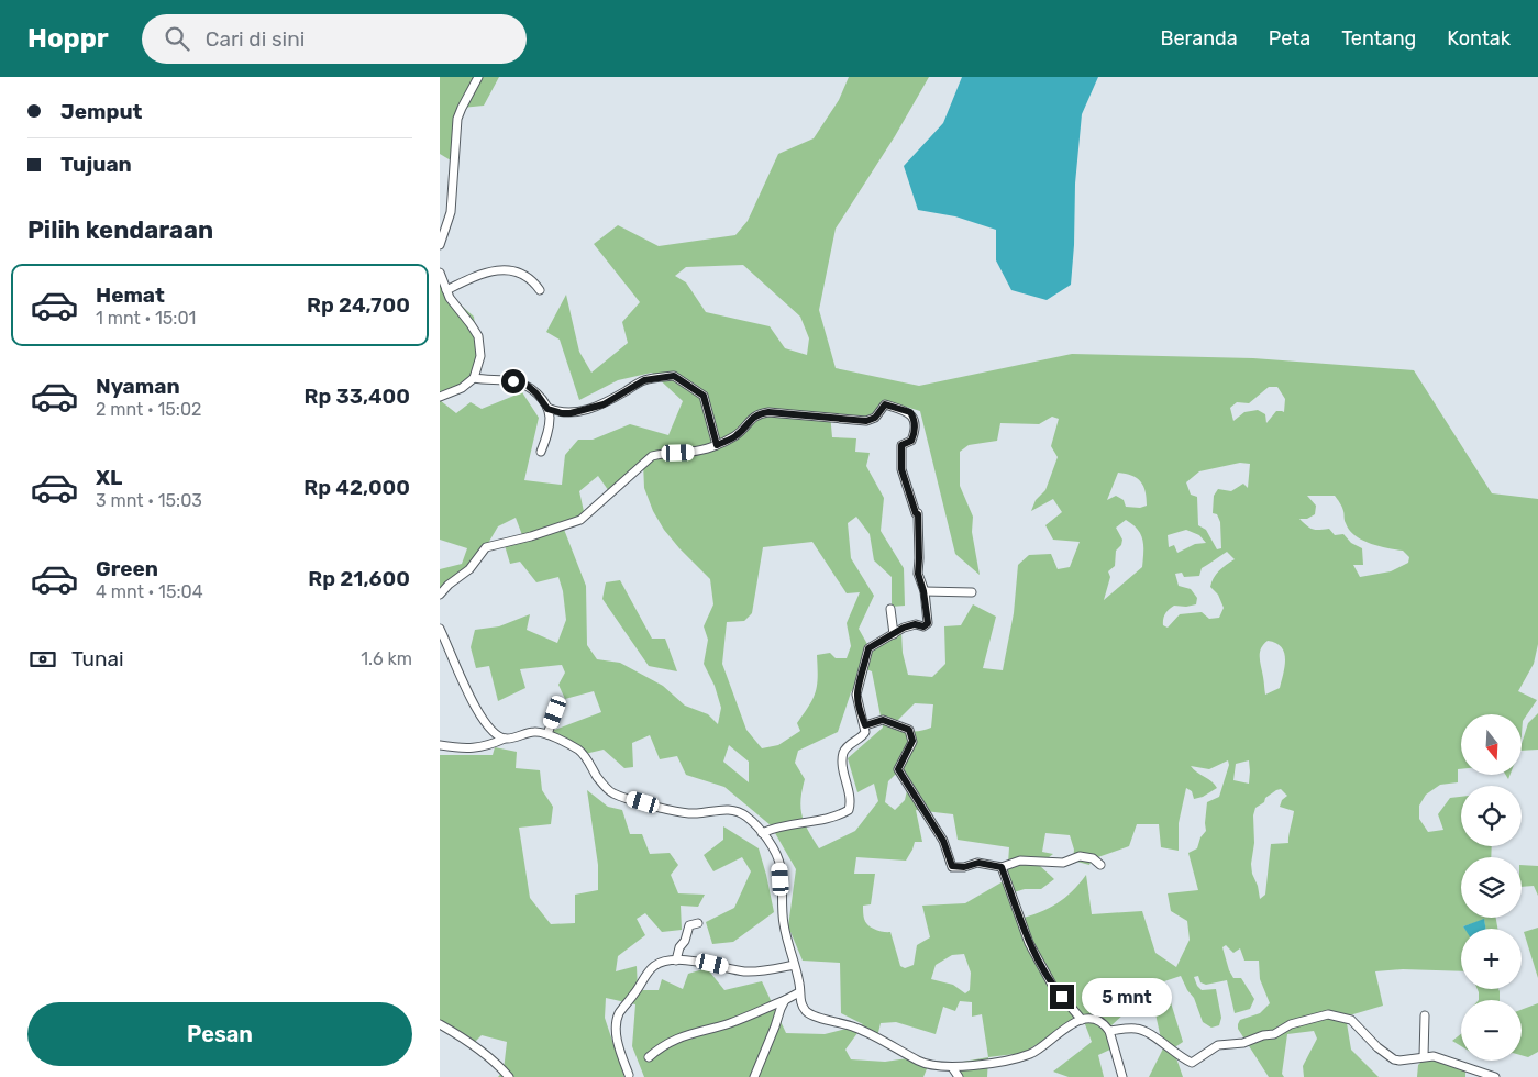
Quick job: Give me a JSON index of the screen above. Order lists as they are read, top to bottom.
{
  "north": "bottom",
  "page": {
    "header": "Hoppr",
    "search": "Cari di sini",
    "nav": [
      "Beranda",
      "Peta",
      "Tentang",
      "Kontak"
    ],
    "banner": ["Jemput", "Tujuan"],
    "heading": "Pilih kendaraan",
    "list": [
      {
        "name": "Hemat",
        "note": "1 mnt · 15:01",
        "value": "Rp 24,700"
      },
      {
        "name": "Nyaman",
        "note": "2 mnt · 15:02",
        "value": "Rp 33,400"
      },
      {
        "name": "XL",
        "note": "3 mnt · 15:03",
        "value": "Rp 42,000"
      },
      {
        "name": "Green",
        "note": "4 mnt · 15:04",
        "value": "Rp 21,600"
      }
    ],
    "pay": ["Tunai", "1.6 km"],
    "map_buttons": ["+", "−"],
    "bubble": "5 mnt",
    "buttons": "Pesan"
  }
}
